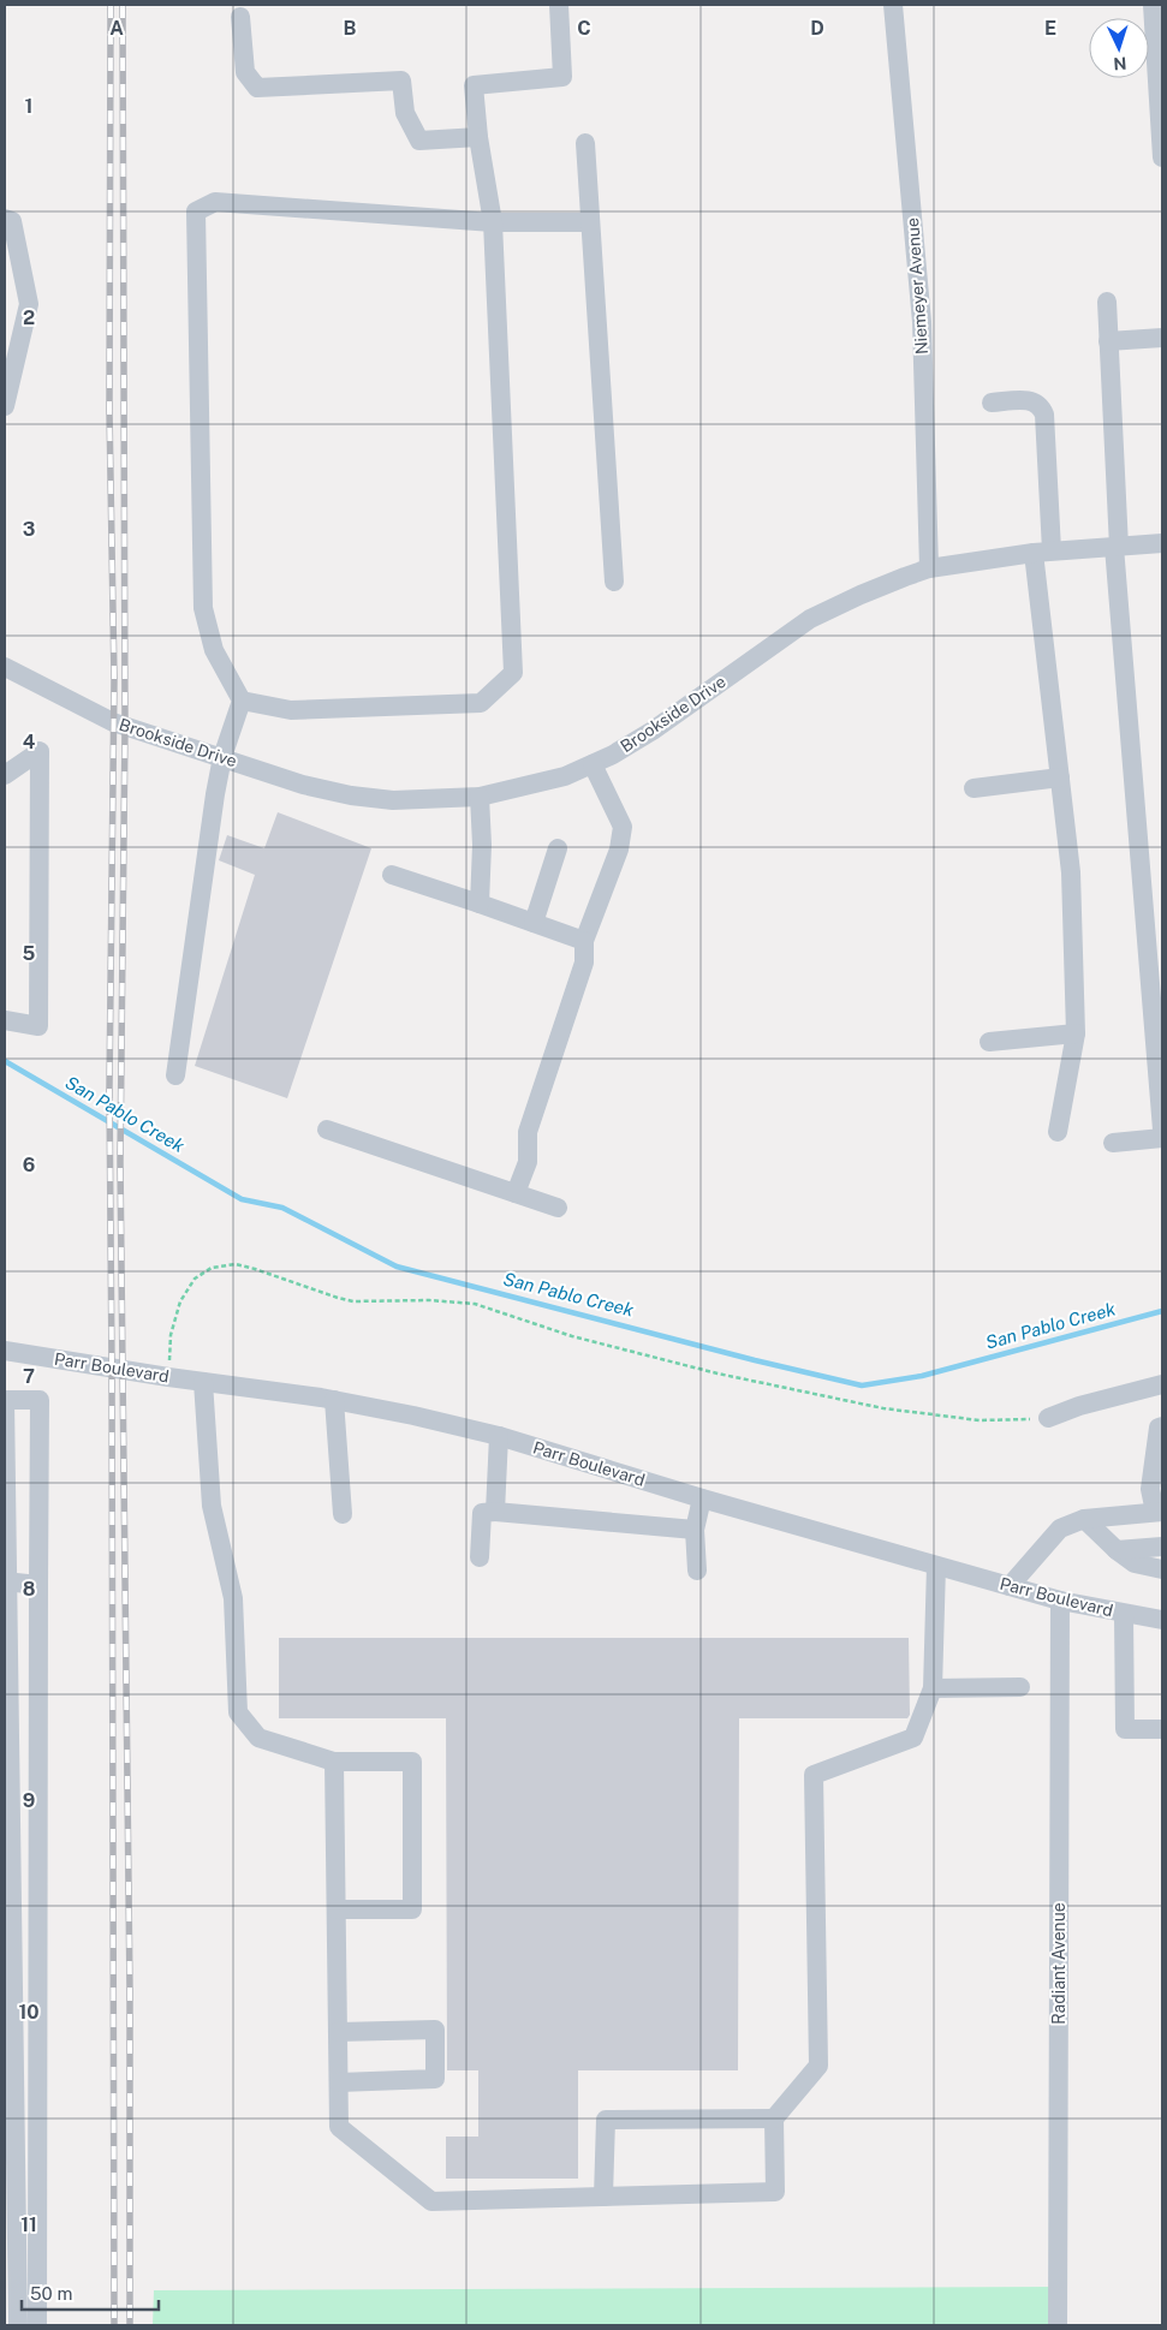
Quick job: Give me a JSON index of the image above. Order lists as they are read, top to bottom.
{
  "streets": {
    "street": [
      "Niemeyer Avenue",
      "Brookside Drive",
      "Parr Boulevard",
      "Radiant Avenue"
    ]
  },
  "crossings": [
    ["Niemeyer Avenue", "Brookside Drive"],
    ["Parr Boulevard", "Radiant Avenue"]
  ],
  "water": ["San Pablo Creek"],
  "scale_bar": "50 m",
  "north": "bottom",
  "grid": {
    "columns": [
      "A",
      "B",
      "C",
      "D",
      "E"
    ],
    "rows": [
      "1",
      "2",
      "3",
      "4",
      "5",
      "6",
      "7",
      "8",
      "9",
      "10",
      "11"
    ]
  }
}
